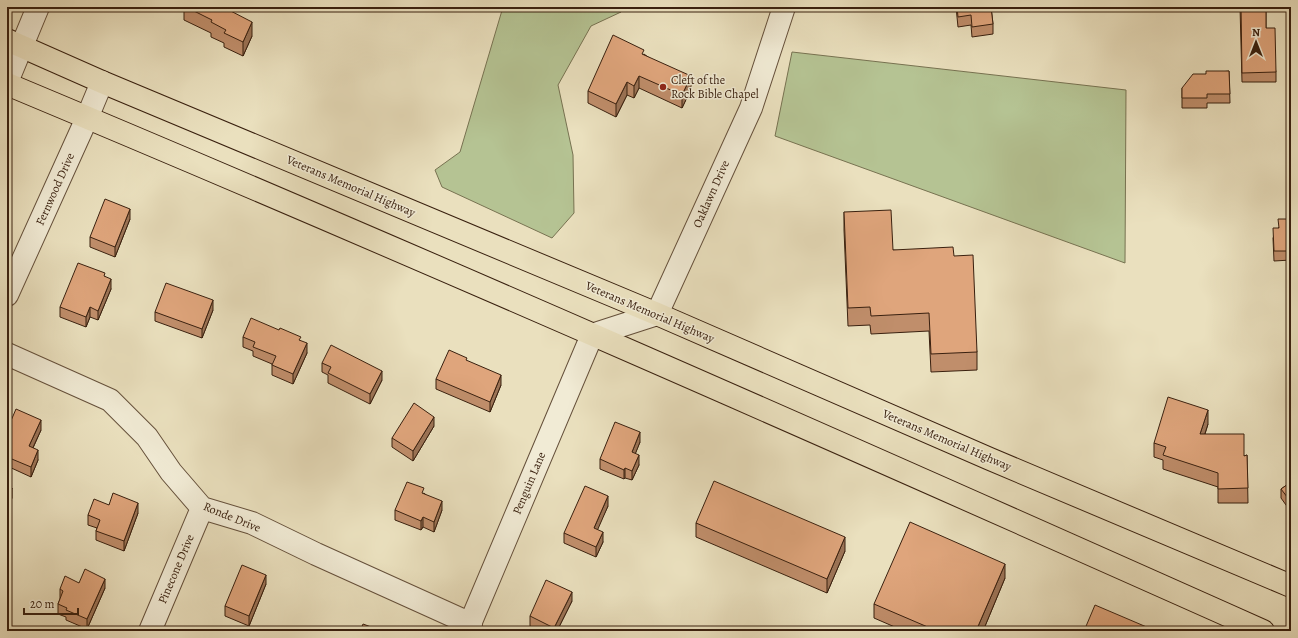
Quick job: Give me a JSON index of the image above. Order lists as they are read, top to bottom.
{
  "streets": {
    "main road": ["Veterans Memorial Highway"],
    "street": [
      "Fernwood Drive",
      "Oaklawn Drive",
      "Penguin Lane",
      "Ronde Drive",
      "Pinecone Drive"
    ]
  },
  "crossings": [
    ["Veterans Memorial Highway", "Fernwood Drive"],
    ["Veterans Memorial Highway", "Oaklawn Drive"],
    ["Penguin Lane", "Ronde Drive"],
    ["Ronde Drive", "Pinecone Drive"]
  ],
  "places": ["Cleft of the Rock Bible Chapel"],
  "scale_bar": "20 m",
  "north": "top"
}
